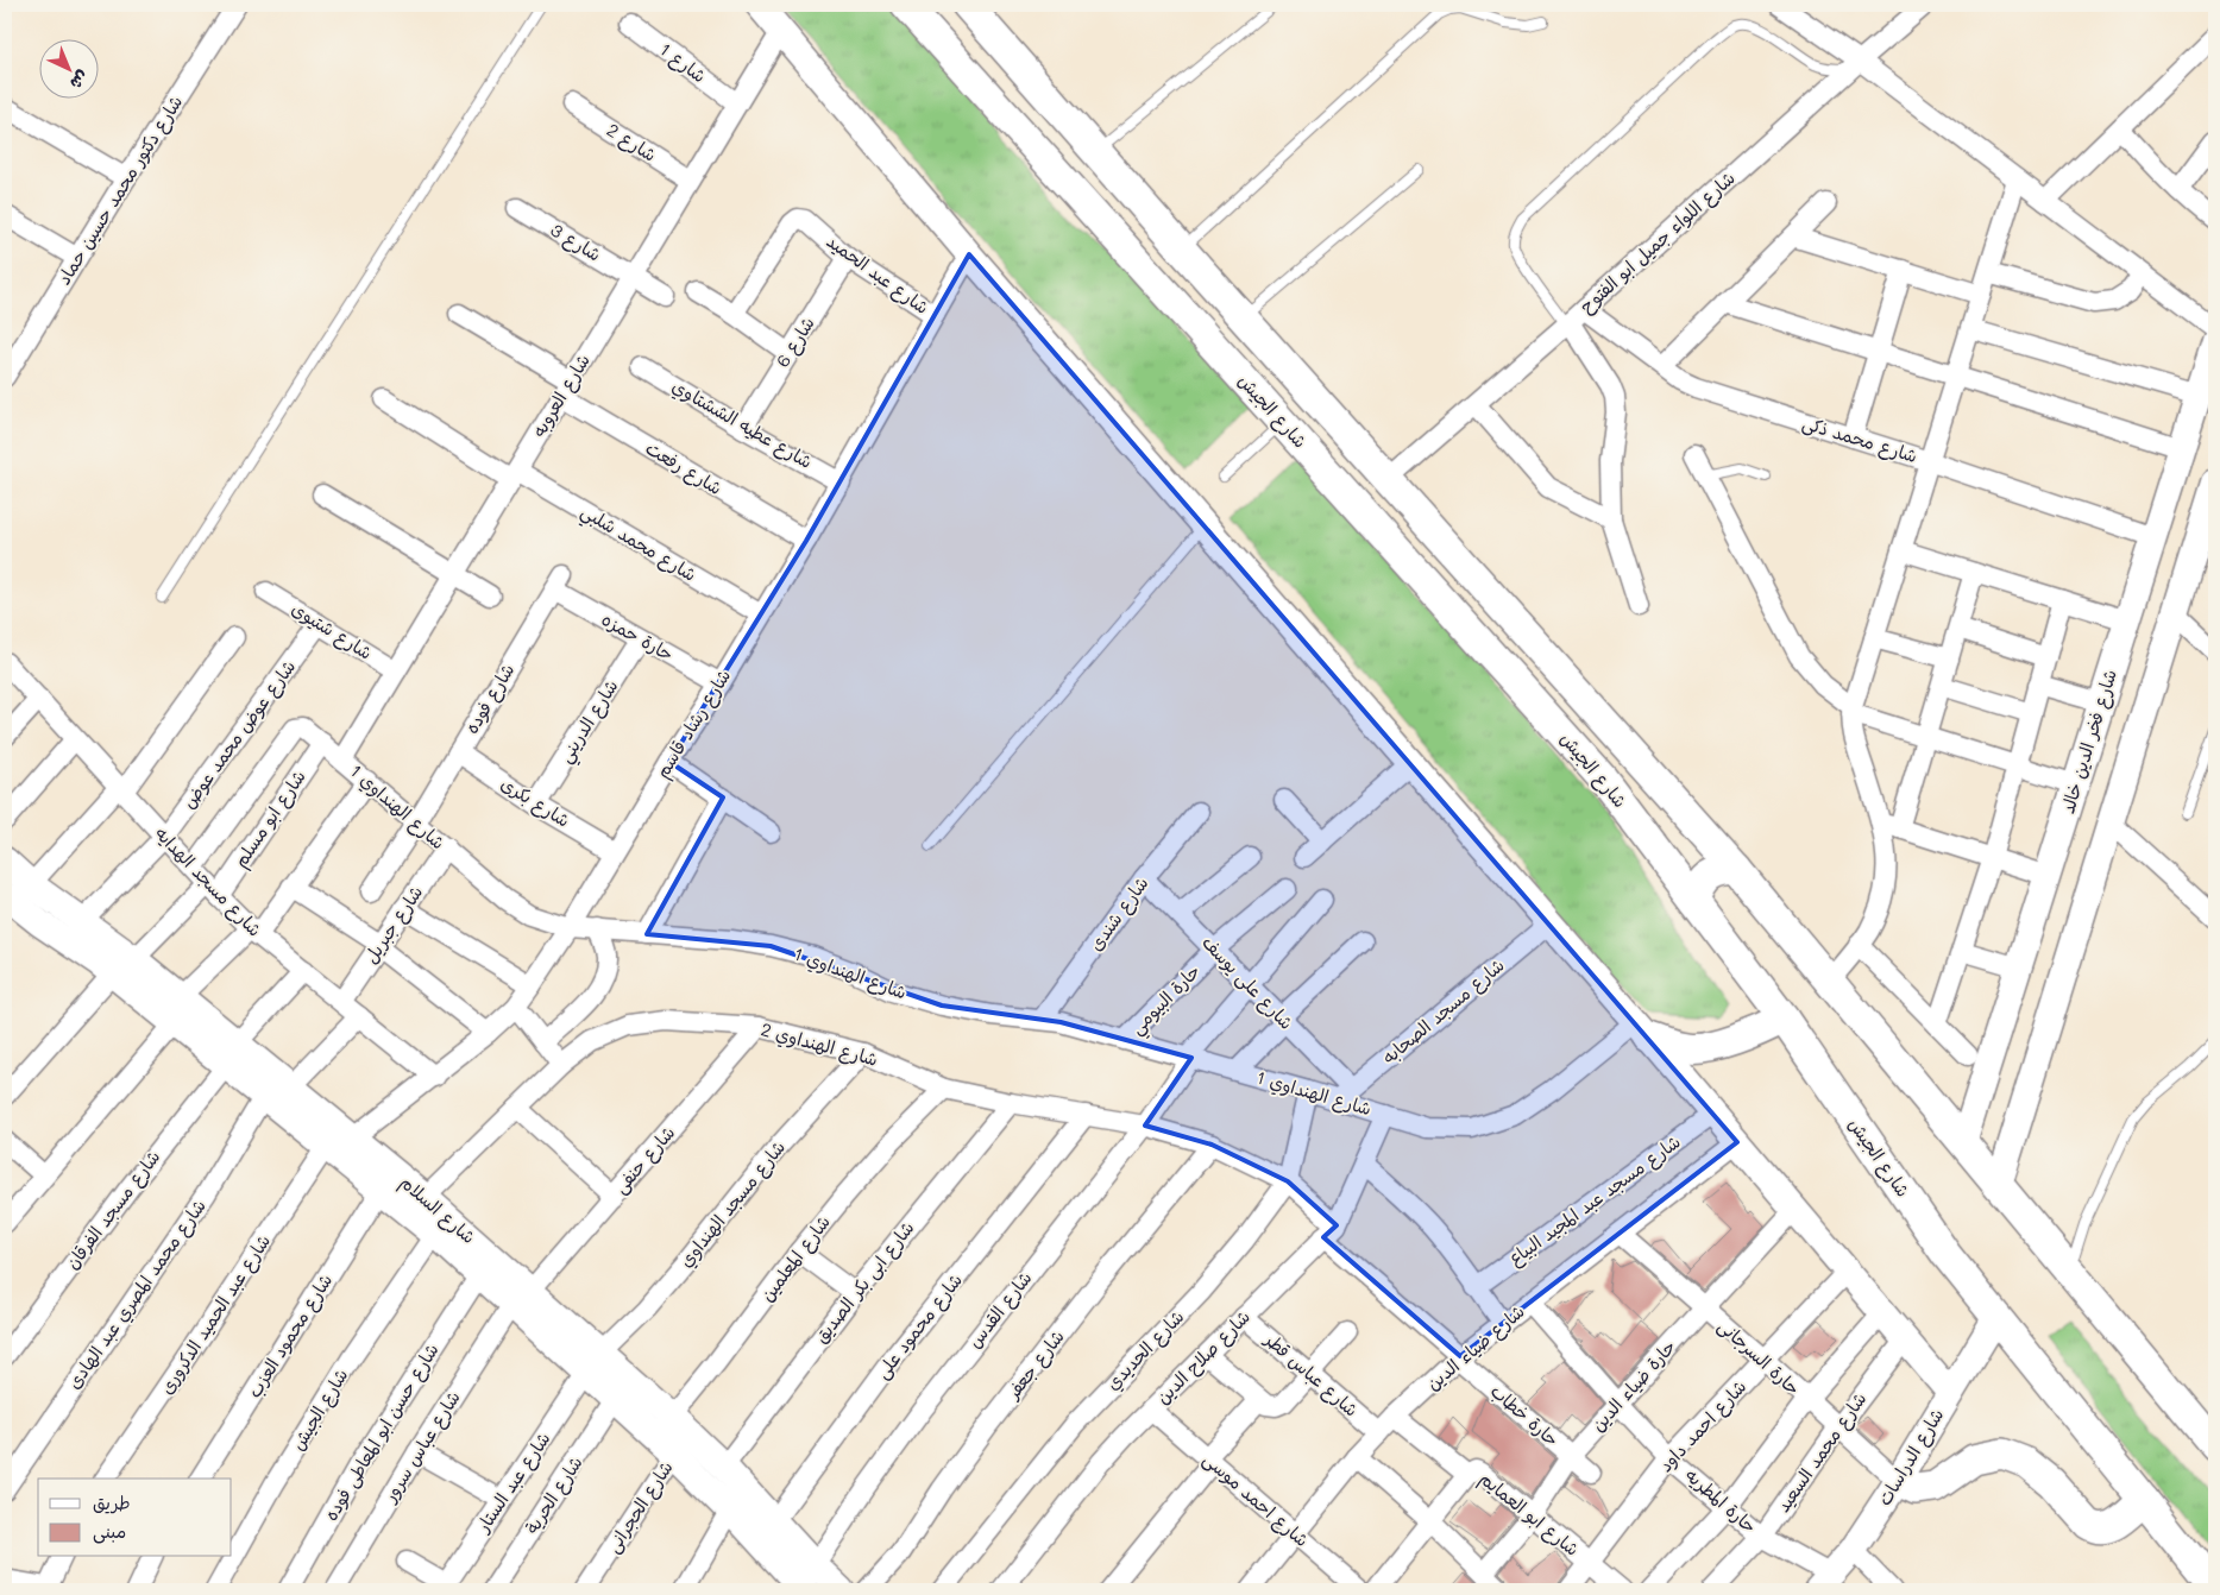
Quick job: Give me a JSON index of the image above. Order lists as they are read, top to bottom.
{
  "streets": {
    "main road": ["شارع الجيش"],
    "street": [
      "شارع 1",
      "شارع 2",
      "شارع دكتور محمد حسين حماد",
      "شارع 3",
      "شارع اللواء جميل ابو الفتوح",
      "شارع عبد الحميد",
      "شارع 6",
      "شارع العروبه",
      "شارع عطيه الششتاوي",
      "شارع محمد ذكى",
      "شارع رفعت",
      "شارع محمد شلبي",
      "شارع شتيوى",
      "حارة حمزه",
      "شارع فوده",
      "شارع الدريني",
      "شارع رشاد قاسم",
      "شارع عوض محمد عوض",
      "شارع فخر الدين خالد",
      "شارع بكرى",
      "شارع الهنداوي 1",
      "شارع ابو مسلم",
      "شارع مسجد الهدايه",
      "شارع شندى",
      "شارع جبريل",
      "شارع على يوسف",
      "حارة البيومي",
      "شارع مسجد الصحابه",
      "شارع الهنداوي 2",
      "شارع حنفى",
      "شارع مسجد عبد المجيد البياع",
      "شارع مسجد الهنداوي",
      "شارع مسجد الفرقان",
      "شارع السلام",
      "شارع المعلمين",
      "شارع ابى بكر الصديق",
      "شارع محمد المصري عبد الهادى",
      "شارع القدس",
      "شارع عبد الحميد الدكرورى",
      "شارع محمود على",
      "شارع محمود العزب",
      "شارع ضياء الدين",
      "شارع الحديدي",
      "شارع صلاح الدين",
      "حارة السرجانى",
      "شارع جعفر",
      "شارع عباس قطر",
      "حارة ضياء الدين",
      "حارة خطاب",
      "شارع احمد داود",
      "شارع حسن ابو المعاطى فوده",
      "شارع عباس سرور",
      "شارع محمد السعيد",
      "شارع الدراسات",
      "شارع عبد الستار",
      "شارع الحرية",
      "شارع احمد موسى",
      "حارة المطريه",
      "شارع الحجرانى",
      "شارع ابو العمايم"
    ]
  },
  "crossings": [
    ["شارع 1", "شارع العروبه"],
    ["شارع 2", "شارع العروبه"],
    ["شارع 3", "شارع العروبه"],
    ["شارع اللواء جميل ابو الفتوح", "شارع محمد ذكى"],
    ["شارع عبد الحميد", "شارع 6"],
    ["شارع عبد الحميد", "شارع رشاد قاسم"],
    ["شارع 6", "شارع عطيه الششتاوي"],
    ["شارع العروبه", "شارع رفعت"],
    ["شارع العروبه", "شارع محمد شلبي"],
    ["شارع العروبه", "شارع شتيوى"],
    ["شارع العروبه", "شارع الهنداوي 1"],
    ["شارع الجيش", "شارع السلام"],
    ["شارع الجيش", "شارع الدراسات"],
    ["شارع عطيه الششتاوي", "شارع رشاد قاسم"],
    ["شارع محمد ذكى", "شارع فخر الدين خالد"],
    ["شارع رفعت", "شارع رشاد قاسم"],
    ["شارع محمد شلبي", "شارع رشاد قاسم"],
    ["شارع شتيوى", "شارع عوض محمد عوض"],
    ["حارة حمزه", "شارع فوده"],
    ["حارة حمزه", "شارع الدريني"],
    ["حارة حمزه", "شارع رشاد قاسم"],
    ["شارع فوده", "شارع بكرى"],
    ["شارع فوده", "شارع الهنداوي 1"],
    ["شارع الدريني", "شارع بكرى"],
    ["شارع رشاد قاسم", "شارع بكرى"],
    ["شارع رشاد قاسم", "شارع الهنداوي 1"],
    ["شارع رشاد قاسم", "شارع مسجد الهدايه"],
    ["شارع رشاد قاسم", "شارع السلام"],
    ["شارع عوض محمد عوض", "شارع مسجد الهدايه"],
    ["شارع عوض محمد عوض", "شارع السلام"],
    ["شارع الهنداوي 1", "شارع ابو مسلم"],
    ["شارع الهنداوي 1", "شارع مسجد الهدايه"],
    ["شارع الهنداوي 1", "شارع شندى"],
    ["شارع الهنداوي 1", "شارع جبريل"],
    ["شارع الهنداوي 1", "شارع على يوسف"],
    ["شارع الهنداوي 1", "حارة البيومي"],
    ["شارع الهنداوي 1", "شارع مسجد الصحابه"],
    ["شارع الهنداوي 1", "شارع القدس"],
    ["شارع الهنداوي 1", "شارع الحديدي"],
    ["شارع الهنداوي 1", "شارع صلاح الدين"],
    ["شارع ابو مسلم", "شارع مسجد الهدايه"],
    ["شارع ابو مسلم", "شارع السلام"],
    ["شارع مسجد الهدايه", "شارع جبريل"],
    ["شارع مسجد الهدايه", "شارع مسجد الفرقان"],
    ["شارع شندى", "شارع على يوسف"],
    ["شارع على يوسف", "حارة البيومي"],
    ["شارع على يوسف", "شارع مسجد الصحابه"],
    ["شارع على يوسف", "شارع القدس"],
    ["شارع الهنداوي 2", "شارع حنفى"],
    ["شارع الهنداوي 2", "شارع مسجد الهنداوي"],
    ["شارع الهنداوي 2", "شارع السلام"],
    ["شارع الهنداوي 2", "شارع المعلمين"],
    ["شارع الهنداوي 2", "شارع ابى بكر الصديق"],
    ["شارع الهنداوي 2", "شارع القدس"],
    ["شارع الهنداوي 2", "شارع محمود على"],
    ["شارع الهنداوي 2", "شارع الحديدي"],
    ["شارع الهنداوي 2", "شارع صلاح الدين"],
    ["شارع الهنداوي 2", "شارع جعفر"],
    ["شارع الهنداوي 2", "حارة خطاب"],
    ["شارع حنفى", "شارع السلام"],
    ["شارع حنفى", "شارع عباس سرور"],
    ["شارع مسجد الهنداوي", "شارع السلام"],
    ["شارع مسجد الهنداوي", "شارع عبد الستار"],
    ["شارع مسجد الفرقان", "شارع السلام"],
    ["شارع السلام", "شارع المعلمين"],
    ["شارع السلام", "شارع ابى بكر الصديق"],
    ["شارع السلام", "شارع محمد المصري عبد الهادى"],
    ["شارع السلام", "شارع القدس"],
    ["شارع السلام", "شارع عبد الحميد الدكرورى"],
    ["شارع السلام", "شارع محمود على"],
    ["شارع السلام", "شارع محمود العزب"],
    ["شارع السلام", "شارع حسن ابو المعاطى فوده"],
    ["شارع السلام", "شارع عباس سرور"],
    ["شارع السلام", "شارع عبد الستار"],
    ["شارع السلام", "شارع الحرية"],
    ["شارع السلام", "شارع الحجرانى"],
    ["شارع المعلمين", "شارع الحجرانى"],
    ["شارع ضياء الدين", "حارة السرجانى"],
    ["شارع ضياء الدين", "شارع عباس قطر"],
    ["شارع ضياء الدين", "حارة خطاب"],
    ["شارع ضياء الدين", "شارع احمد موسى"],
    ["شارع ضياء الدين", "حارة المطريه"],
    ["شارع صلاح الدين", "شارع عباس قطر"],
    ["شارع صلاح الدين", "حارة خطاب"],
    ["شارع صلاح الدين", "شارع احمد موسى"],
    ["حارة السرجانى", "حارة ضياء الدين"],
    ["حارة السرجانى", "شارع احمد داود"],
    ["حارة السرجانى", "شارع محمد السعيد"],
    ["حارة السرجانى", "شارع الدراسات"],
    ["حارة ضياء الدين", "حارة خطاب"],
    ["حارة ضياء الدين", "حارة المطريه"],
    ["حارة ضياء الدين", "شارع ابو العمايم"],
    ["شارع احمد داود", "حارة المطريه"],
    ["شارع احمد داود", "شارع ابو العمايم"],
    ["شارع محمد السعيد", "حارة المطريه"],
    ["شارع الدراسات", "حارة المطريه"]
  ],
  "legend": ["طريق", "مبنى"],
  "north": "bottom right"
}
